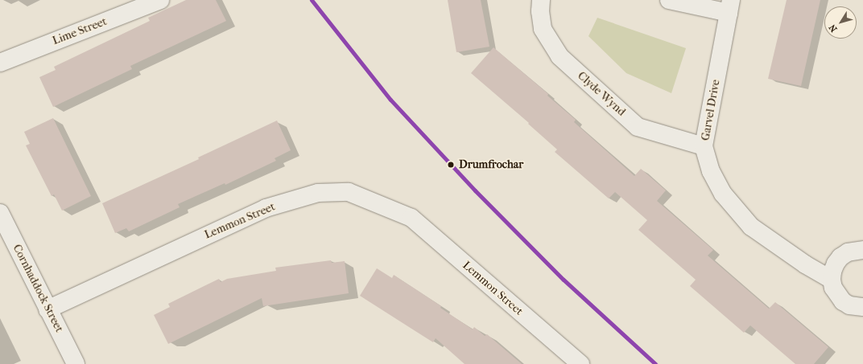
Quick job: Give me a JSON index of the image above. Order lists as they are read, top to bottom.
{
  "streets": {
    "street": [
      "Lime Street",
      "Clyde Wynd",
      "Garvel Drive",
      "Lemmon Street",
      "Cornhaddock Street"
    ]
  },
  "crossings": [
    ["Clyde Wynd", "Garvel Drive"],
    ["Lemmon Street", "Cornhaddock Street"]
  ],
  "places": ["Drumfrochar"],
  "north": "bottom left"
}
